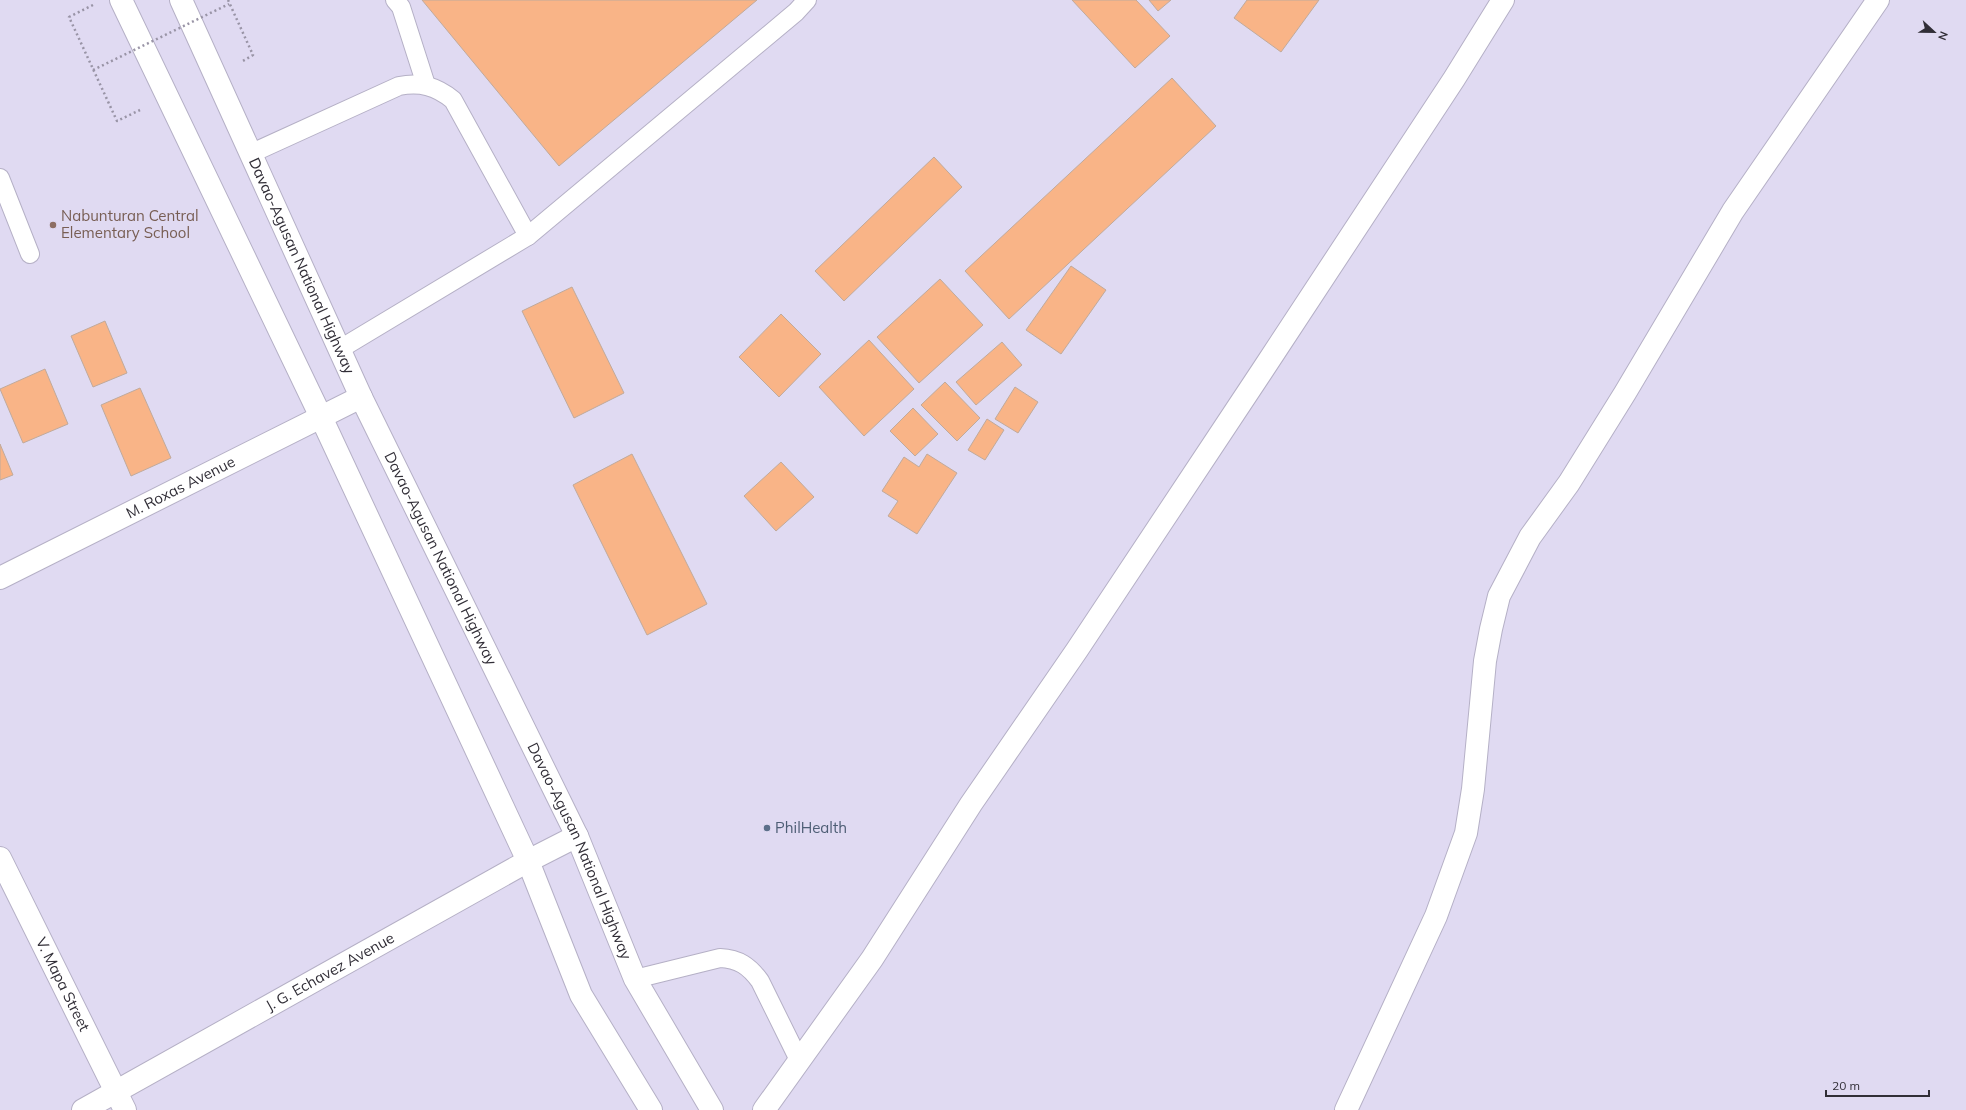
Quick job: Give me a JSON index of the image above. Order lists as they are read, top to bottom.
{
  "streets": {
    "main road": [
      "Davao-Agusan National Highway",
      "M. Roxas Avenue",
      "J. G. Echavez Avenue",
      "V. Mapa Street"
    ]
  },
  "crossings": [
    ["Davao-Agusan National Highway", "M. Roxas Avenue"],
    ["Davao-Agusan National Highway", "J. G. Echavez Avenue"],
    ["J. G. Echavez Avenue", "V. Mapa Street"]
  ],
  "places": ["Nabunturan Central Elementary School", "PhilHealth"],
  "scale_bar": "20 m",
  "north": "right"
}
